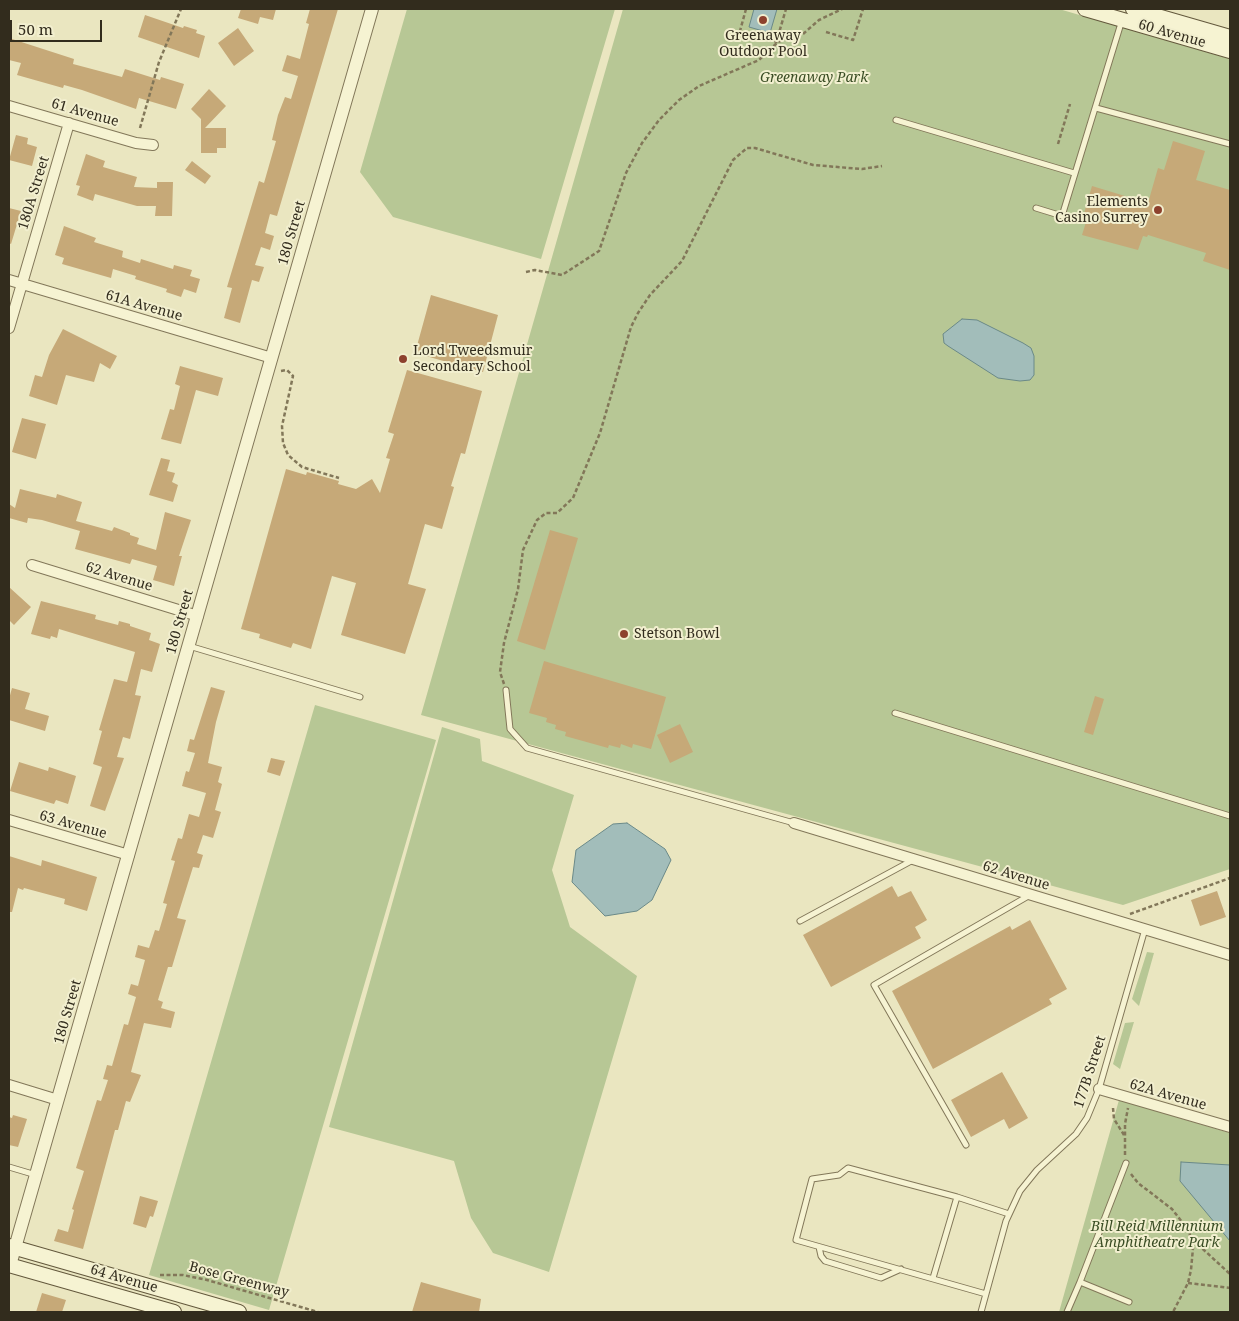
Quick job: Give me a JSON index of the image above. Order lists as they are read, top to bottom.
{
  "streets": {
    "main road": ["60 Avenue", "64 Avenue"],
    "street": [
      "61 Avenue",
      "180A Street",
      "180 Street",
      "61A Avenue",
      "62 Avenue",
      "63 Avenue",
      "62A Avenue"
    ],
    "lane": ["177B Street"],
    "path": ["Bose Greenway"]
  },
  "crossings": [
    ["61 Avenue", "180A Street"],
    ["180A Street", "61A Avenue"],
    ["180 Street", "61A Avenue"],
    ["180 Street", "62 Avenue"],
    ["180 Street", "63 Avenue"],
    ["180 Street", "64 Avenue"],
    ["62 Avenue", "177B Street"],
    ["177B Street", "62A Avenue"],
    ["64 Avenue", "Bose Greenway"]
  ],
  "parks": ["Greenaway Park", "Bill Reid Millennium Amphitheatre Park"],
  "places": [
    "Greenaway Outdoor Pool",
    "Elements Casino Surrey",
    "Lord Tweedsmuir Secondary School",
    "Stetson Bowl"
  ],
  "scale_bar": "50 m"
}
